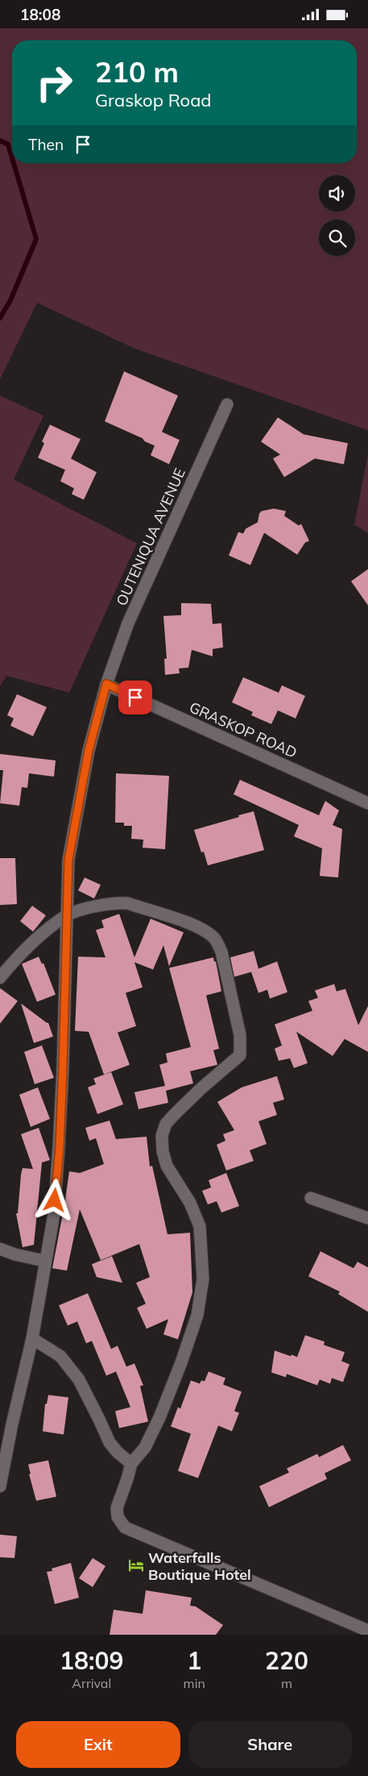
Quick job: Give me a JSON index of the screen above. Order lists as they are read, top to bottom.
{
  "streets": {
    "street": ["OUTENIQUA AVENUE", "GRASKOP ROAD"]
  },
  "crossings": [
    ["OUTENIQUA AVENUE", "GRASKOP ROAD"]
  ],
  "places": {
    "hotel": ["Waterfalls Boutique Hotel"]
  },
  "page": {
    "status": "18:08",
    "turn": ["210 m", "Graskop Road"],
    "then": "Then",
    "eta": [
      "18:09",
      "Arrival",
      "1",
      "min",
      "220",
      "m"
    ],
    "buttons": ["Exit", "Share"]
  }
}
